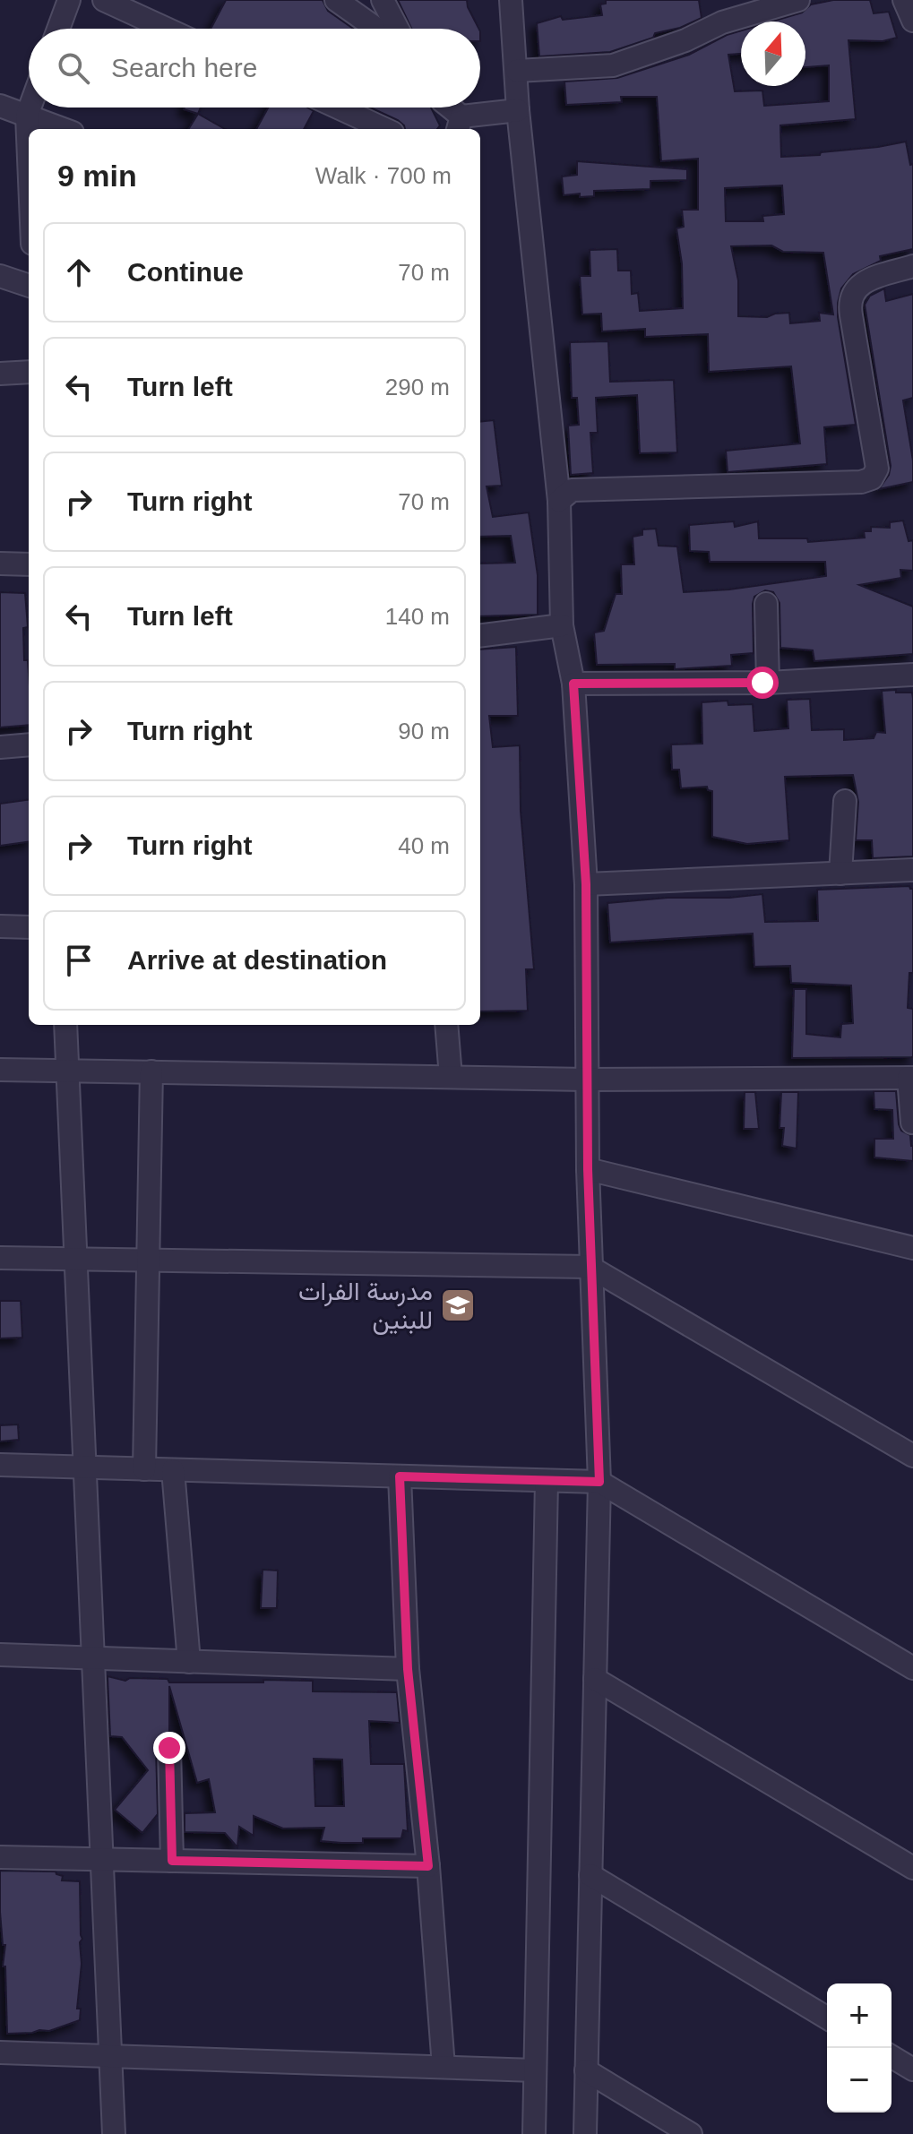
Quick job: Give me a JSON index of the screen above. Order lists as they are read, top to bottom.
{
  "places": {
    "school or university": ["مدرسة الفرات للبنين"]
  },
  "north": "top",
  "page": {
    "search": "Search here",
    "heading": ["9 min", "Walk · 700 m"],
    "list": [
      ["Continue", "70 m"],
      ["Turn left", "290 m"],
      ["Turn right", "70 m"],
      ["Turn left", "140 m"],
      ["Turn right", "90 m"],
      ["Turn right", "40 m"],
      "Arrive at destination"
    ],
    "map_buttons": ["+", "−"]
  }
}
